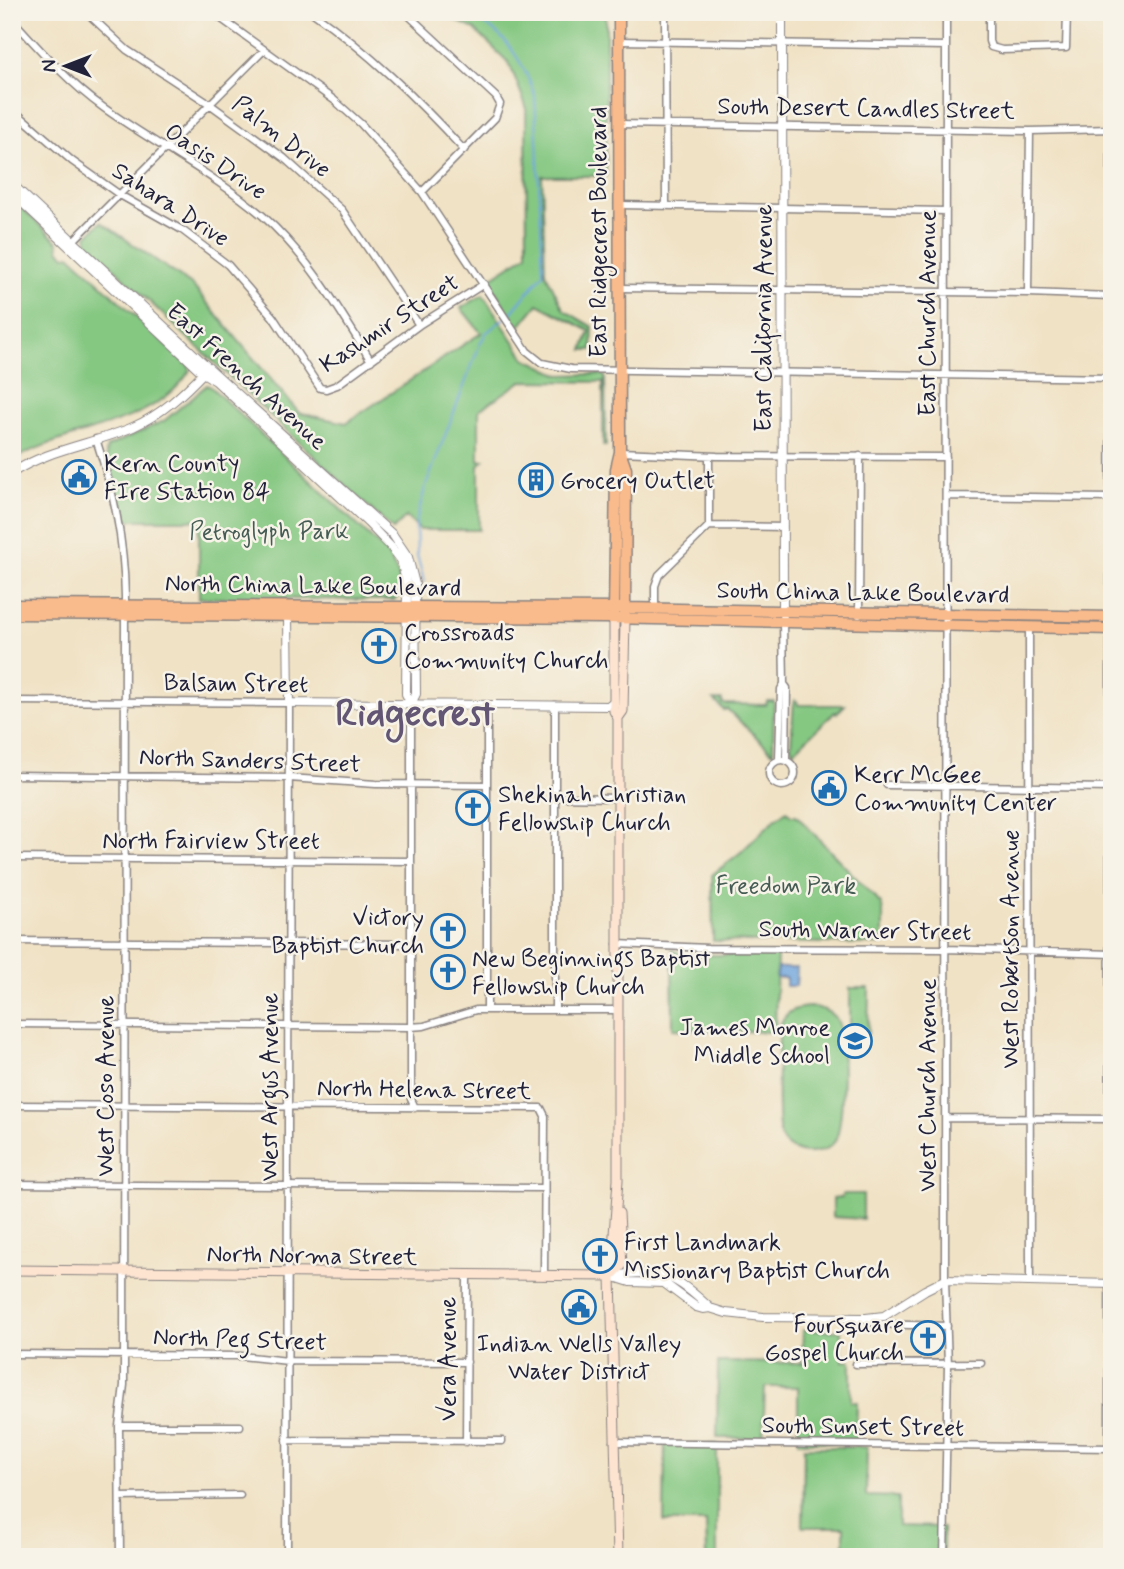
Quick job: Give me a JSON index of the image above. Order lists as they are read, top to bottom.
{
  "streets": {
    "main road": [
      "East Ridgecrest Boulevard",
      "North China Lake Boulevard",
      "South China Lake Boulevard",
      "North Norma Street"
    ],
    "street": [
      "South Desert Candles Street",
      "Palm Drive",
      "Oasis Drive",
      "Sahara Drive",
      "East Church Avenue",
      "East California Avenue",
      "Kashmir Street",
      "East French Avenue",
      "Balsam Street",
      "North Sanders Street",
      "North Fairview Street",
      "South Warner Street",
      "West Robertson Avenue",
      "West Church Avenue",
      "West Coso Avenue",
      "West Argus Avenue",
      "North Helena Street",
      "North Peg Street",
      "Vera Avenue",
      "South Sunset Street"
    ]
  },
  "crossings": [
    ["South Desert Candles Street", "East Ridgecrest Boulevard"],
    ["South Desert Candles Street", "East Church Avenue"],
    ["South Desert Candles Street", "East California Avenue"],
    ["Palm Drive", "Kashmir Street"],
    ["Oasis Drive", "Kashmir Street"],
    ["Sahara Drive", "Kashmir Street"],
    ["East Ridgecrest Boulevard", "North China Lake Boulevard"],
    ["East Ridgecrest Boulevard", "South China Lake Boulevard"],
    ["East Church Avenue", "South China Lake Boulevard"],
    ["East Church Avenue", "West Church Avenue"],
    ["East California Avenue", "South China Lake Boulevard"],
    ["East French Avenue", "North China Lake Boulevard"],
    ["East French Avenue", "Balsam Street"],
    ["North China Lake Boulevard", "South China Lake Boulevard"],
    ["North China Lake Boulevard", "West Coso Avenue"],
    ["North China Lake Boulevard", "West Argus Avenue"],
    ["South China Lake Boulevard", "West Robertson Avenue"],
    ["South China Lake Boulevard", "West Church Avenue"],
    ["Balsam Street", "West Coso Avenue"],
    ["Balsam Street", "West Argus Avenue"],
    ["North Sanders Street", "West Coso Avenue"],
    ["North Sanders Street", "West Argus Avenue"],
    ["North Fairview Street", "West Coso Avenue"],
    ["North Fairview Street", "West Argus Avenue"],
    ["South Warner Street", "West Robertson Avenue"],
    ["South Warner Street", "West Church Avenue"],
    ["West Church Avenue", "South Sunset Street"],
    ["West Coso Avenue", "North Helena Street"],
    ["West Coso Avenue", "North Norma Street"],
    ["West Coso Avenue", "North Peg Street"],
    ["West Argus Avenue", "North Helena Street"],
    ["West Argus Avenue", "North Norma Street"],
    ["West Argus Avenue", "North Peg Street"],
    ["North Norma Street", "Vera Avenue"],
    ["North Peg Street", "Vera Avenue"]
  ],
  "districts": ["Ridgecrest"],
  "parks": ["Petroglyph Park", "Freedom Park"],
  "places": {
    "public building": ["Kern County FIre Station 84", "Kerr McGee Community Center", "Indian Wells Valley Water District"],
    "building": ["Grocery Outlet"],
    "church": [
      "Crossroads Community Church",
      "Shekinah Christian Fellowship Church",
      "Victory Baptist Church",
      "New Beginnings Baptist Fellowship Church",
      "First Landmark Missionary Baptist Church",
      "Foursquare Gospel Church"
    ],
    "school or university": ["James Monroe Middle School"]
  },
  "north": "left"
}
